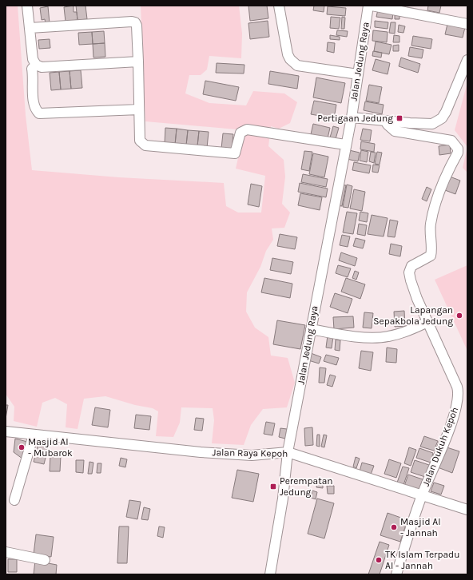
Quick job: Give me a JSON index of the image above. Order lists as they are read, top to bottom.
{
  "streets": {
    "street": ["Jalan Jedung Raya", "Jalan Dukuh Kepoh", "Jalan Raya Kepoh"]
  },
  "crossings": [
    ["Jalan Jedung Raya", "Jalan Raya Kepoh"],
    ["Jalan Dukuh Kepoh", "Jalan Raya Kepoh"]
  ],
  "places": {
    "transit": ["Pertigaan Jedung", "Perempatan Jedung"],
    "other": [
      "Lapangan Sepakbola Jedung",
      "Masjid Al - Mubarok",
      "Masjid Al - Jannah",
      "TK Islam Terpadu Al - Jannah"
    ]
  }
}
